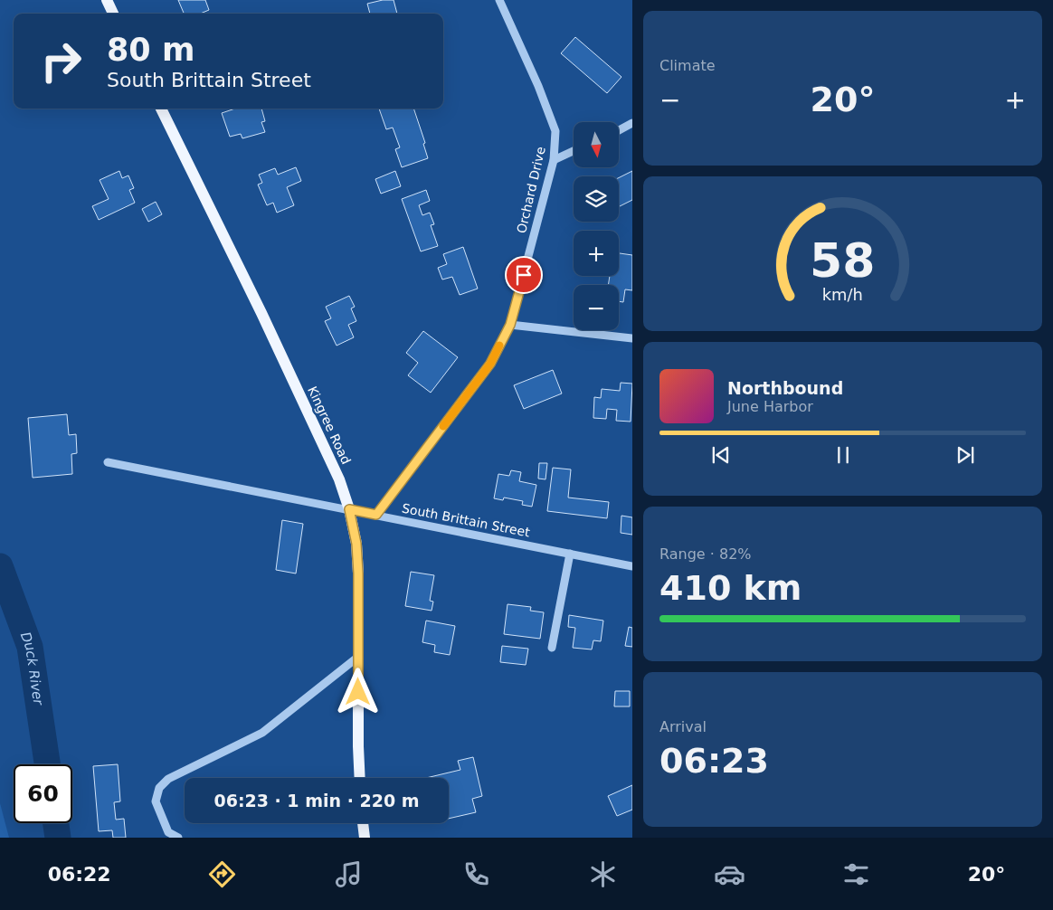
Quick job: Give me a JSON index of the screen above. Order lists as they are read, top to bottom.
{
  "streets": {
    "main road": ["Kingree Road"],
    "street": ["Orchard Drive", "South Brittain Street"]
  },
  "crossings": [
    ["Orchard Drive", "South Brittain Street"],
    ["Kingree Road", "South Brittain Street"]
  ],
  "water": ["Duck River"],
  "north": "bottom",
  "page": {
    "tile": [
      "Climate",
      ["Range · 82%", "410 km"],
      ["Arrival", "06:23"]
    ],
    "turn": ["80 m", "South Brittain Street"],
    "heat": ["−", "20°", "+"],
    "map_buttons": ["+", "−"],
    "song": ["Northbound", "June Harbor"],
    "limit": "60",
    "trip": "06:23 · 1 min · 220 m",
    "tabs": ["06:22", "20°"],
    "gauge": ["58", "km/h"]
  }
}
